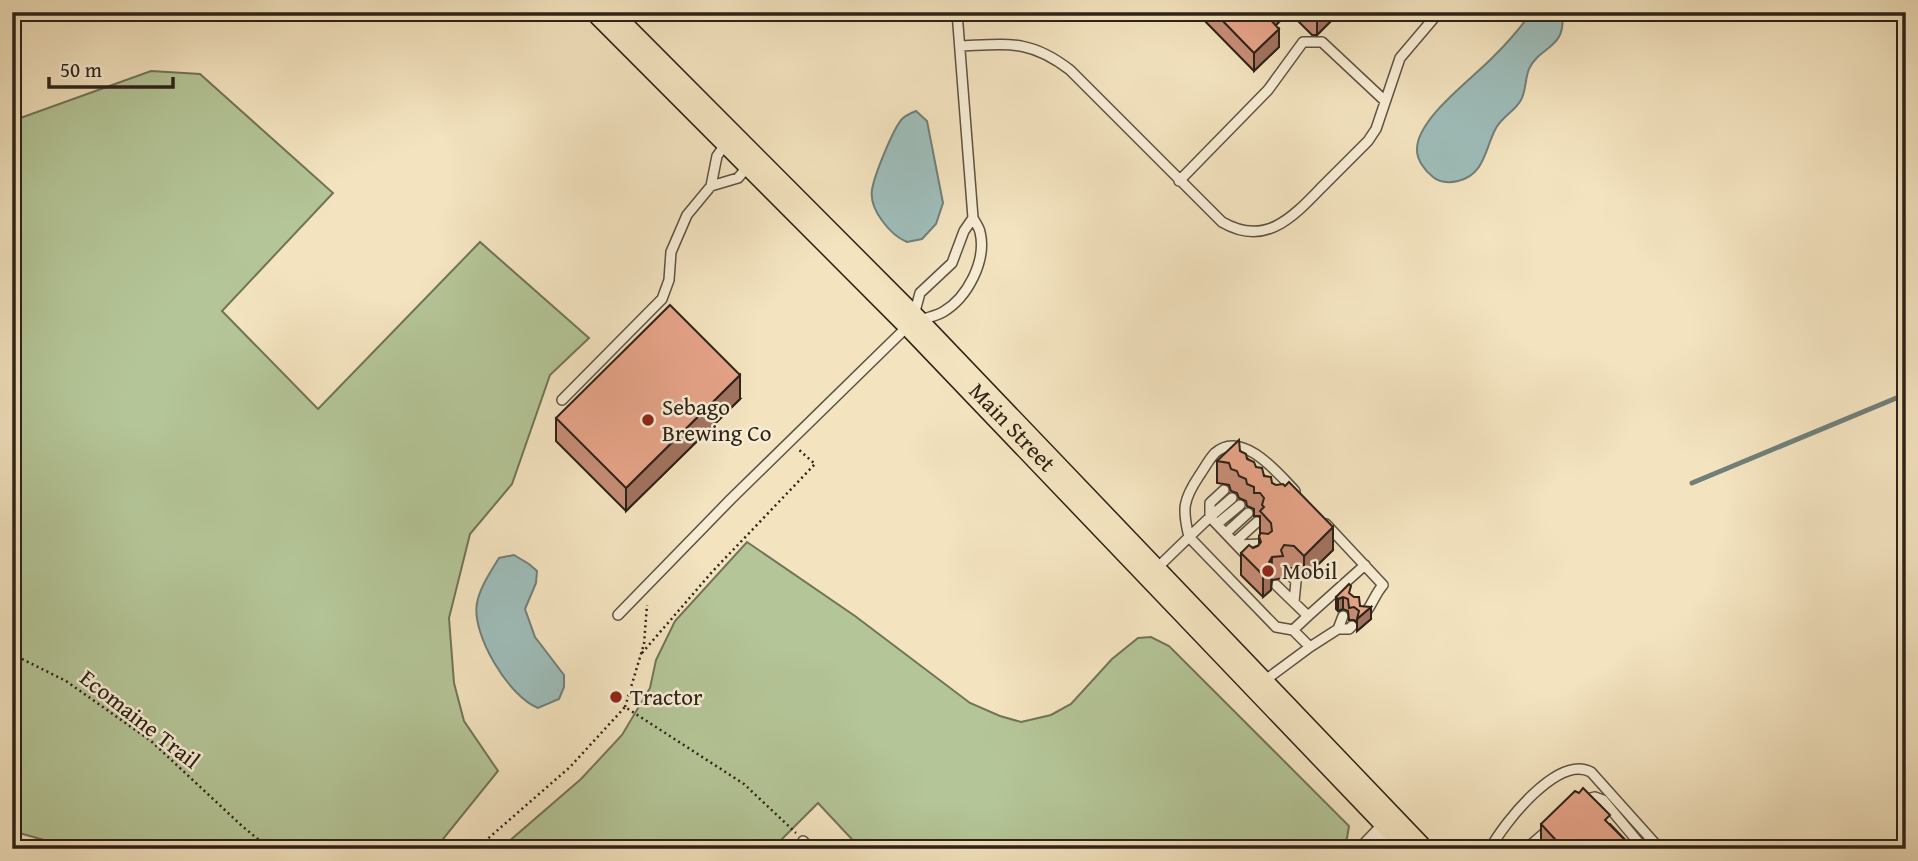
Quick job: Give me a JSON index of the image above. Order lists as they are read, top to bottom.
{
  "streets": {
    "highway": ["Main Street"],
    "path": ["Ecomaine Trail"]
  },
  "places": ["Sebago Brewing Co", "Mobil", "Tractor"],
  "scale_bar": "50 m"
}
